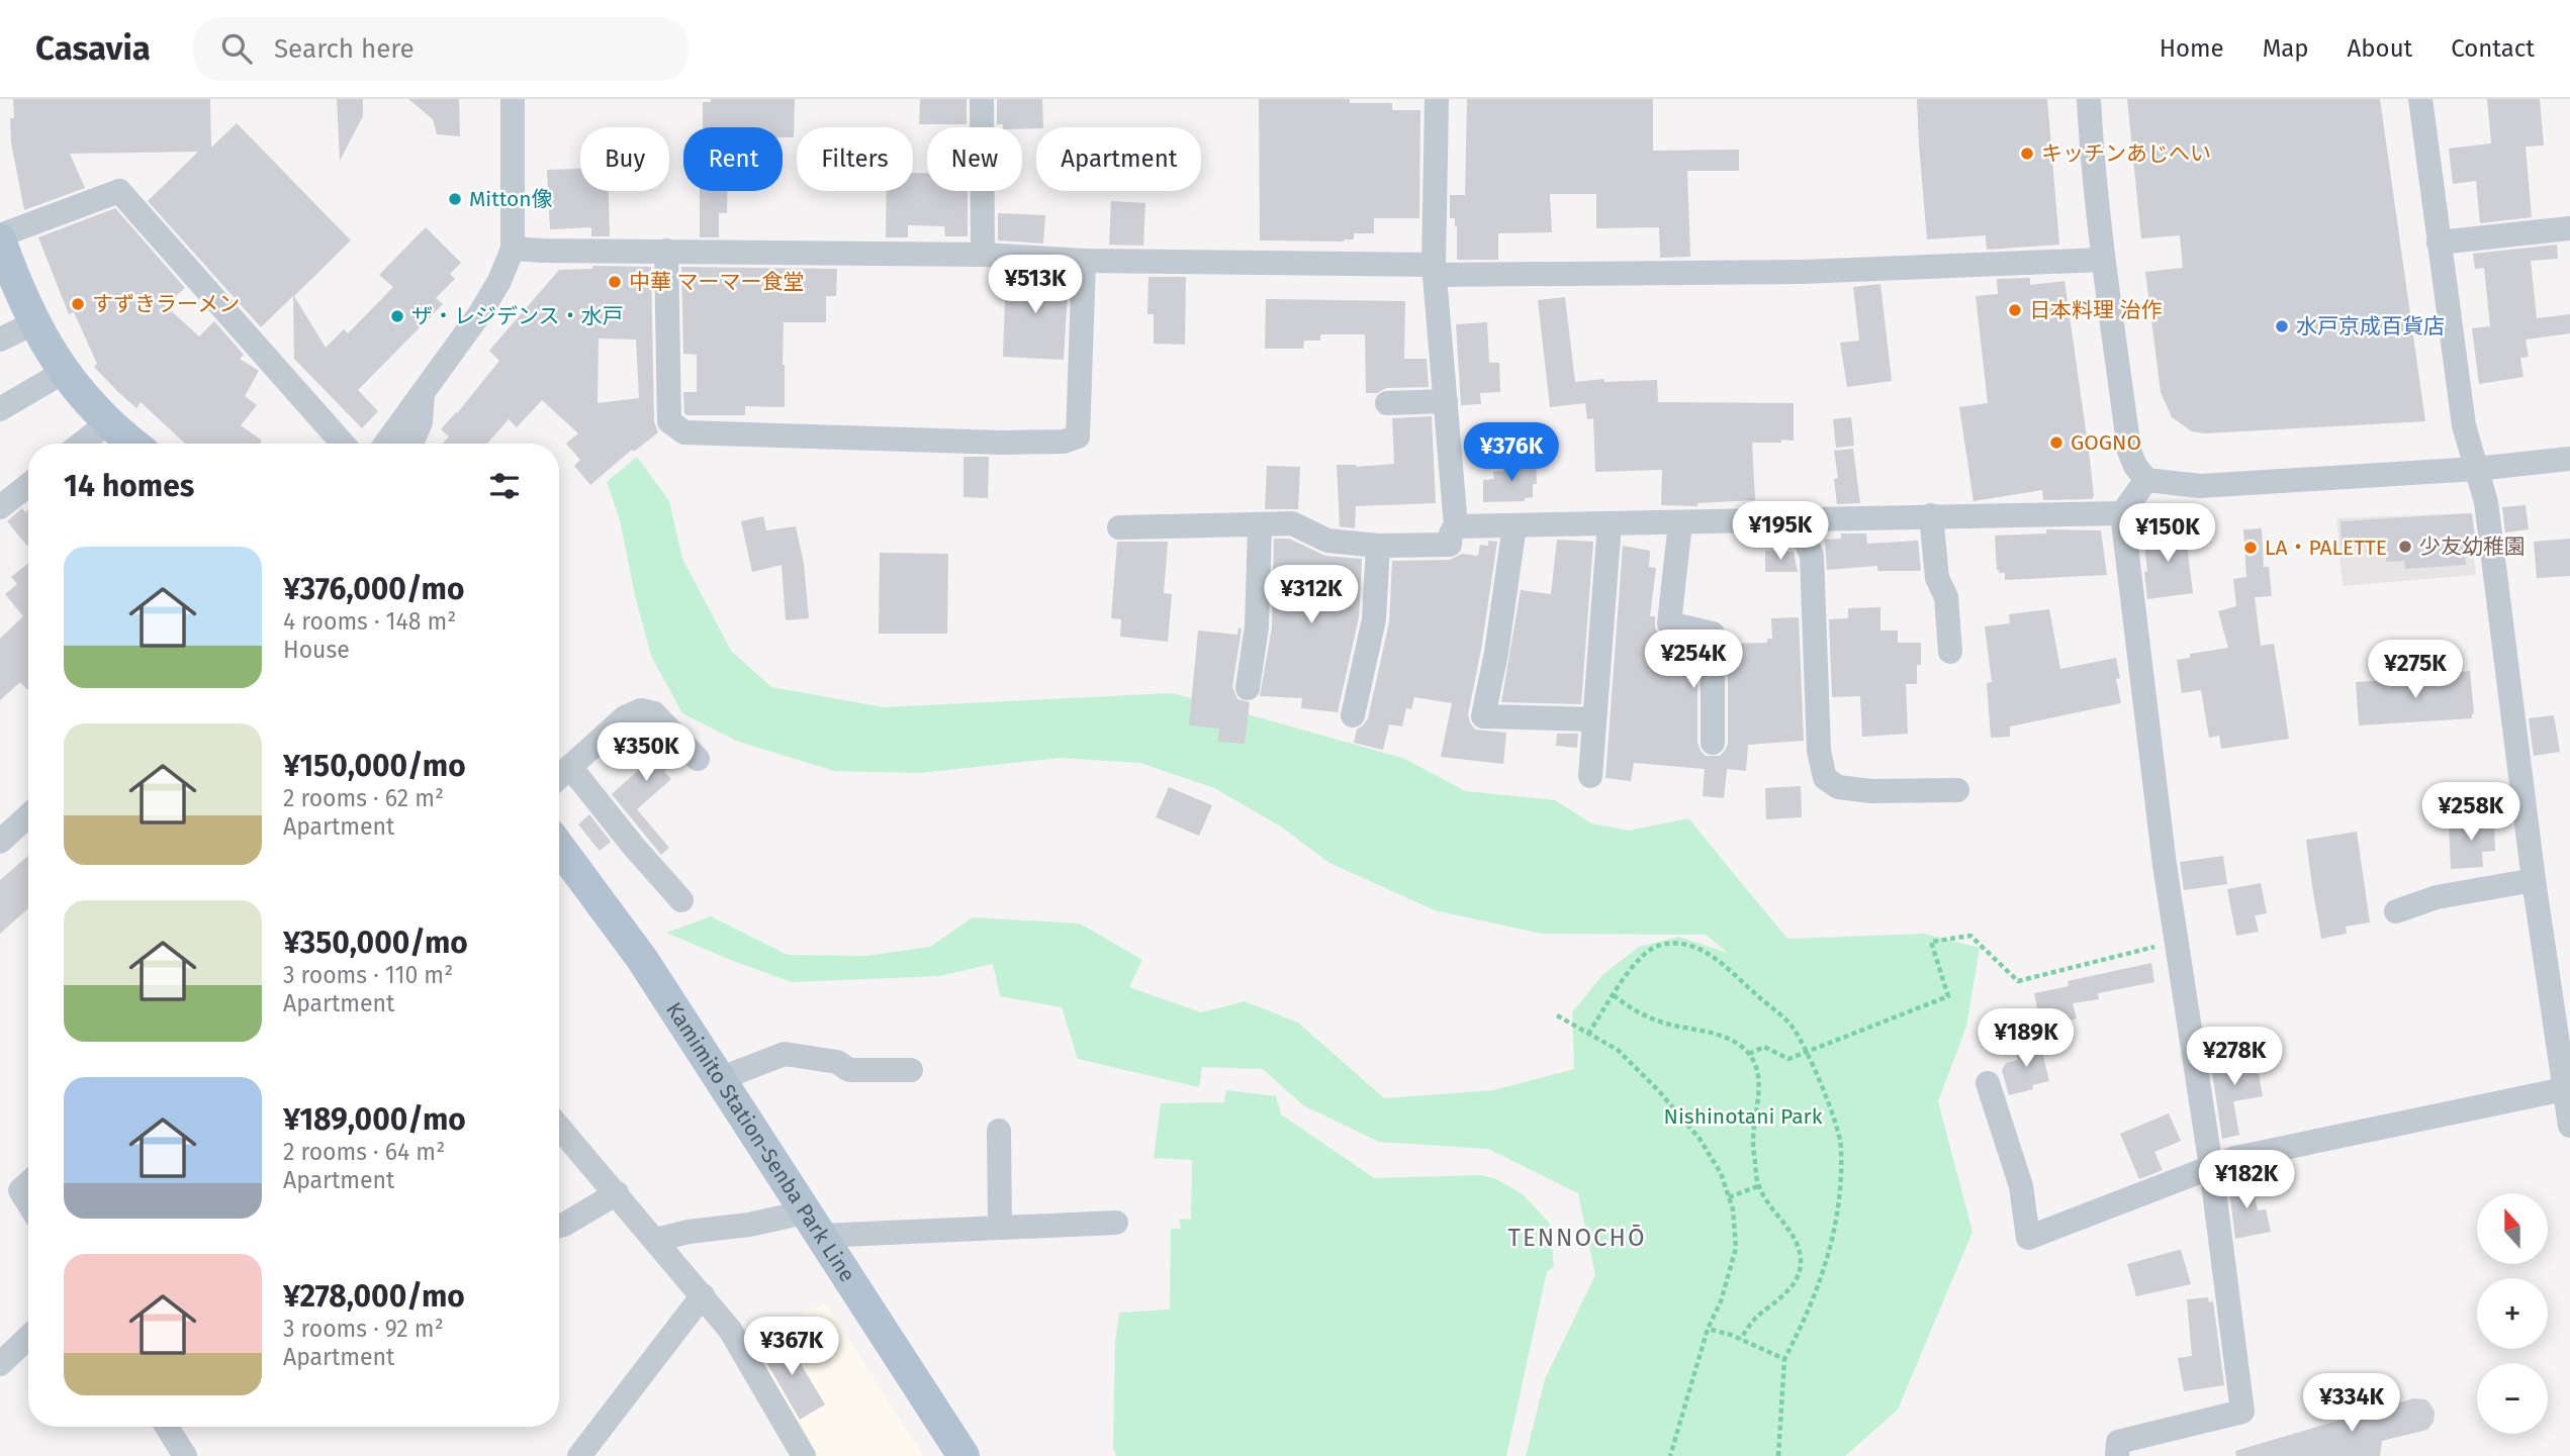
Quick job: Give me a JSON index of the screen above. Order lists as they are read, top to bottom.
{
  "streets": {
    "main road": ["Kamimito Station-Senba Park Line"]
  },
  "districts": ["TENNOCHŌ"],
  "parks": ["Nishinotani Park"],
  "places": [
    "キッチンあじへい",
    "Mitton像",
    "中華 マーマー食堂",
    "すずきラーメン",
    "日本料理 治作",
    "ザ・レジデンス・水戸",
    "水戸京成百貨店",
    "GOGNO",
    "少友幼稚園",
    "LA・PALETTE"
  ],
  "north": "top",
  "page": {
    "header": "Casavia",
    "search": "Search here",
    "nav": [
      "Home",
      "Map",
      "About",
      "Contact"
    ],
    "chip": [
      "Buy",
      "Rent",
      "Filters",
      "New",
      "Apartment"
    ],
    "price": [
      "¥513K",
      "¥376K",
      "¥195K",
      "¥150K",
      "¥312K",
      "¥254K",
      "¥275K",
      "¥350K",
      "¥258K",
      "¥189K",
      "¥278K",
      "¥182K",
      "¥367K",
      "¥334K"
    ],
    "heading": "14 homes",
    "list": [
      {
        "name": "¥376,000/mo",
        "note": "4 rooms · 148 m² · House"
      },
      {
        "name": "¥150,000/mo",
        "note": "2 rooms · 62 m² · Apartment"
      },
      {
        "name": "¥350,000/mo",
        "note": "3 rooms · 110 m² · Apartment"
      },
      {
        "name": "¥189,000/mo",
        "note": "2 rooms · 64 m² · Apartment"
      },
      {
        "name": "¥278,000/mo",
        "note": "3 rooms · 92 m² · Apartment"
      }
    ],
    "map_buttons": ["+", "−"]
  }
}
